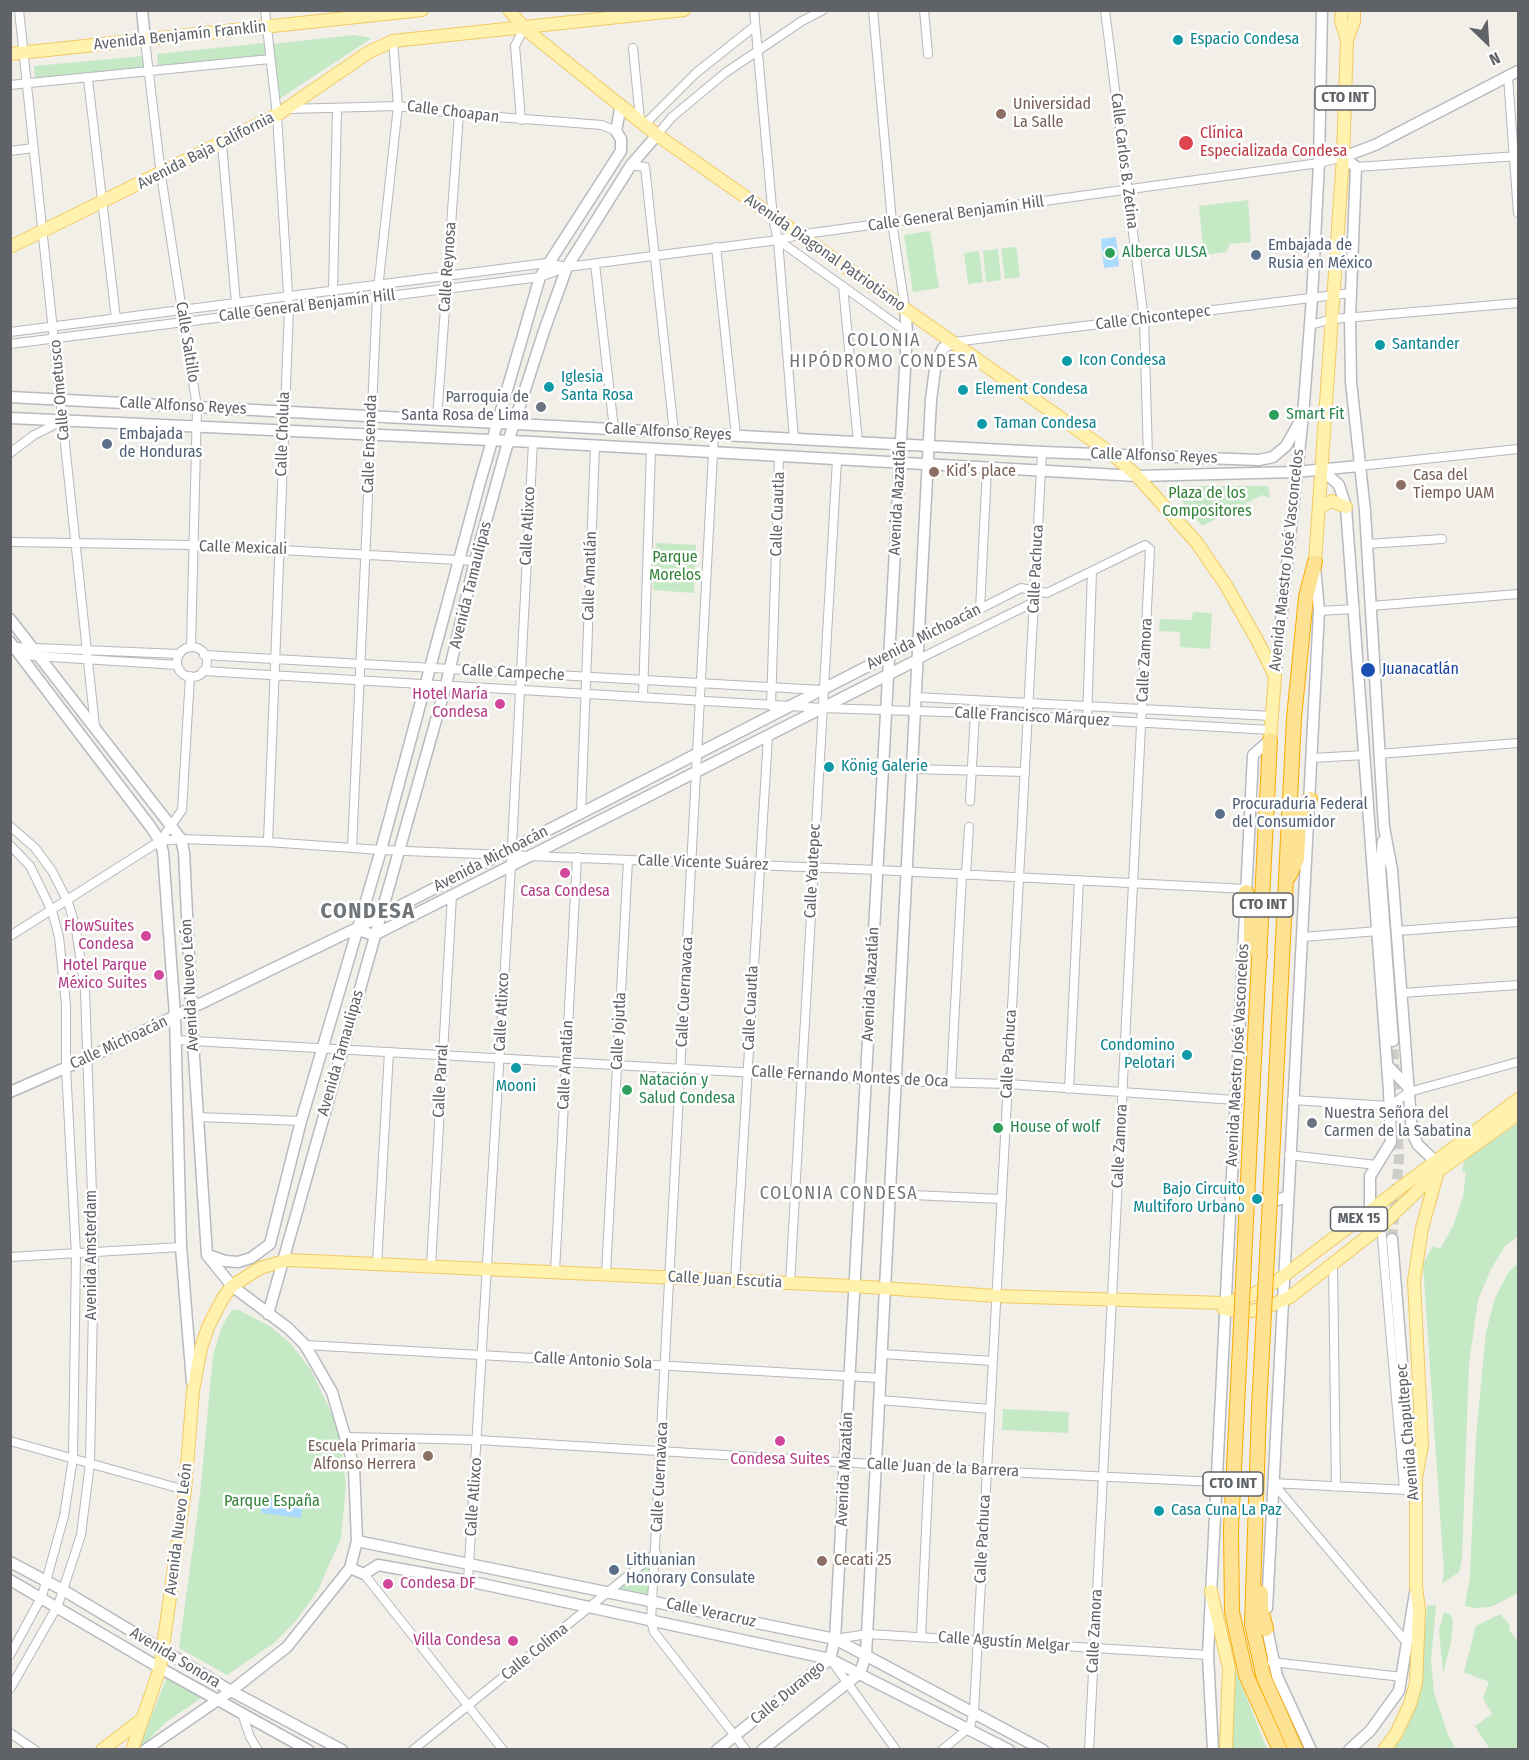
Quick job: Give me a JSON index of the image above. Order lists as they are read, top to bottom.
{
  "streets": {
    "highway": ["CTO INT"],
    "main road": [
      "Avenida Benjamín Franklin",
      "Avenida Baja California",
      "Avenida Diagonal Patriotismo",
      "Calle Alfonso Reyes",
      "Avenida Mazatlán",
      "Avenida Maestro José Vasconcelos",
      "Avenida Tamaulipas",
      "Avenida Michoacán",
      "Avenida Nuevo León",
      "Calle Michoacán",
      "MEX 15",
      "Calle Juan Escutia",
      "Avenida Chapultepec",
      "Calle Veracruz",
      "Avenida Sonora",
      "Calle Durango"
    ],
    "street": [
      "Calle Choapan",
      "Calle Carlos B. Zetina",
      "Calle General Benjamín Hill",
      "Calle Reynosa",
      "Calle Chicontepec",
      "Calle Saltillo",
      "Calle Ometusco",
      "Calle Cholula",
      "Calle Ensenada",
      "Calle Cuautla",
      "Calle Atlixco",
      "Calle Mexicali",
      "Calle Pachuca",
      "Calle Amatlán",
      "Calle Zamora",
      "Calle Campeche",
      "Calle Francisco Márquez",
      "Calle Vicente Suárez",
      "Calle Yautepec",
      "Calle Cuernavaca",
      "Calle Jojutla",
      "Calle Fernando Montes de Oca",
      "Calle Parral",
      "Avenida Amsterdam",
      "Calle Antonio Sola",
      "Calle Juan de la Barrera",
      "Calle Agustín Melgar",
      "Calle Colima"
    ]
  },
  "crossings": [
    ["Avenida Benjamín Franklin", "Calle Saltillo"],
    ["Avenida Benjamín Franklin", "Calle Ometusco"],
    ["Avenida Benjamín Franklin", "Calle Cholula"],
    ["CTO INT", "Avenida Maestro José Vasconcelos"],
    ["CTO INT", "Calle Francisco Márquez"],
    ["Calle Choapan", "Avenida Baja California"],
    ["Calle Choapan", "Calle Reynosa"],
    ["Calle Choapan", "Calle Cholula"],
    ["Calle Choapan", "Calle Ensenada"],
    ["Avenida Baja California", "Calle Saltillo"],
    ["Avenida Baja California", "Calle Ometusco"],
    ["Avenida Baja California", "Calle Cholula"],
    ["Avenida Baja California", "Calle Ensenada"],
    ["Calle Carlos B. Zetina", "Calle General Benjamín Hill"],
    ["Calle Carlos B. Zetina", "Calle Chicontepec"],
    ["Calle Carlos B. Zetina", "Calle Alfonso Reyes"],
    ["Calle General Benjamín Hill", "Avenida Diagonal Patriotismo"],
    ["Calle General Benjamín Hill", "Calle Reynosa"],
    ["Calle General Benjamín Hill", "Calle Saltillo"],
    ["Calle General Benjamín Hill", "Calle Ometusco"],
    ["Calle General Benjamín Hill", "Calle Cholula"],
    ["Calle General Benjamín Hill", "Calle Ensenada"],
    ["Calle General Benjamín Hill", "Avenida Maestro José Vasconcelos"],
    ["Calle General Benjamín Hill", "Avenida Tamaulipas"],
    ["Avenida Diagonal Patriotismo", "Calle Chicontepec"],
    ["Avenida Diagonal Patriotismo", "Calle Alfonso Reyes"],
    ["Avenida Diagonal Patriotismo", "Avenida Mazatlán"],
    ["Avenida Diagonal Patriotismo", "Avenida Maestro José Vasconcelos"],
    ["Avenida Diagonal Patriotismo", "Avenida Tamaulipas"],
    ["Calle Reynosa", "Calle Alfonso Reyes"],
    ["Calle Chicontepec", "Avenida Mazatlán"],
    ["Calle Chicontepec", "Avenida Maestro José Vasconcelos"],
    ["Calle Saltillo", "Calle Alfonso Reyes"],
    ["Calle Saltillo", "Calle Mexicali"],
    ["Calle Saltillo", "Calle Campeche"],
    ["Calle Ometusco", "Calle Alfonso Reyes"],
    ["Calle Ometusco", "Calle Mexicali"],
    ["Calle Alfonso Reyes", "Calle Cholula"],
    ["Calle Alfonso Reyes", "Calle Ensenada"],
    ["Calle Alfonso Reyes", "Avenida Mazatlán"],
    ["Calle Alfonso Reyes", "Calle Cuautla"],
    ["Calle Alfonso Reyes", "Calle Atlixco"],
    ["Calle Alfonso Reyes", "Avenida Maestro José Vasconcelos"],
    ["Calle Alfonso Reyes", "Calle Pachuca"],
    ["Calle Alfonso Reyes", "Calle Amatlán"],
    ["Calle Alfonso Reyes", "Avenida Tamaulipas"],
    ["Calle Alfonso Reyes", "Calle Yautepec"],
    ["Calle Alfonso Reyes", "Calle Cuernavaca"],
    ["Calle Cholula", "Calle Mexicali"],
    ["Calle Cholula", "Calle Campeche"],
    ["Calle Ensenada", "Calle Mexicali"],
    ["Calle Ensenada", "Calle Campeche"],
    ["Avenida Mazatlán", "Avenida Michoacán"],
    ["Avenida Mazatlán", "Calle Francisco Márquez"],
    ["Avenida Mazatlán", "Calle Vicente Suárez"],
    ["Avenida Mazatlán", "Calle Fernando Montes de Oca"],
    ["Avenida Mazatlán", "Calle Juan Escutia"],
    ["Avenida Mazatlán", "Calle Antonio Sola"],
    ["Avenida Mazatlán", "Calle Juan de la Barrera"],
    ["Avenida Mazatlán", "Calle Veracruz"],
    ["Avenida Mazatlán", "Calle Agustín Melgar"],
    ["Avenida Mazatlán", "Calle Durango"],
    ["Calle Cuautla", "Avenida Michoacán"],
    ["Calle Cuautla", "Calle Campeche"],
    ["Calle Cuautla", "Calle Vicente Suárez"],
    ["Calle Cuautla", "Calle Fernando Montes de Oca"],
    ["Calle Cuautla", "Calle Juan Escutia"],
    ["Calle Atlixco", "Avenida Michoacán"],
    ["Calle Atlixco", "Calle Campeche"],
    ["Calle Atlixco", "Calle Fernando Montes de Oca"],
    ["Calle Atlixco", "Calle Juan Escutia"],
    ["Calle Atlixco", "Calle Antonio Sola"],
    ["Calle Atlixco", "Calle Juan de la Barrera"],
    ["Calle Atlixco", "Calle Veracruz"],
    ["Calle Mexicali", "Avenida Tamaulipas"],
    ["Avenida Maestro José Vasconcelos", "Calle Francisco Márquez"],
    ["Avenida Maestro José Vasconcelos", "Calle Vicente Suárez"],
    ["Avenida Maestro José Vasconcelos", "Calle Fernando Montes de Oca"],
    ["Avenida Maestro José Vasconcelos", "MEX 15"],
    ["Avenida Maestro José Vasconcelos", "Calle Juan Escutia"],
    ["Avenida Maestro José Vasconcelos", "Calle Juan de la Barrera"],
    ["Avenida Maestro José Vasconcelos", "Calle Agustín Melgar"],
    ["Calle Pachuca", "Avenida Michoacán"],
    ["Calle Pachuca", "Calle Francisco Márquez"],
    ["Calle Pachuca", "Calle Vicente Suárez"],
    ["Calle Pachuca", "Calle Fernando Montes de Oca"],
    ["Calle Pachuca", "Calle Juan Escutia"],
    ["Calle Pachuca", "Calle Juan de la Barrera"],
    ["Calle Pachuca", "Calle Veracruz"],
    ["Calle Pachuca", "Calle Agustín Melgar"],
    ["Calle Amatlán", "Avenida Michoacán"],
    ["Calle Amatlán", "Calle Campeche"],
    ["Calle Amatlán", "Calle Vicente Suárez"],
    ["Calle Amatlán", "Calle Fernando Montes de Oca"],
    ["Calle Amatlán", "Calle Juan Escutia"],
    ["Avenida Tamaulipas", "Avenida Michoacán"],
    ["Avenida Tamaulipas", "Calle Campeche"],
    ["Avenida Tamaulipas", "Calle Michoacán"],
    ["Avenida Tamaulipas", "Calle Fernando Montes de Oca"],
    ["Avenida Tamaulipas", "Calle Juan Escutia"],
    ["Avenida Michoacán", "Calle Zamora"],
    ["Avenida Michoacán", "Calle Campeche"],
    ["Avenida Michoacán", "Calle Francisco Márquez"],
    ["Avenida Michoacán", "Calle Vicente Suárez"],
    ["Avenida Michoacán", "Calle Yautepec"],
    ["Avenida Michoacán", "Calle Cuernavaca"],
    ["Avenida Michoacán", "Calle Michoacán"],
    ["Avenida Michoacán", "Calle Parral"],
    ["Calle Zamora", "Calle Francisco Márquez"],
    ["Calle Zamora", "Calle Vicente Suárez"],
    ["Calle Zamora", "Calle Fernando Montes de Oca"],
    ["Calle Zamora", "Calle Juan Escutia"],
    ["Calle Zamora", "Calle Juan de la Barrera"],
    ["Calle Zamora", "Calle Agustín Melgar"],
    ["Calle Campeche", "Calle Francisco Márquez"],
    ["Calle Campeche", "Calle Yautepec"],
    ["Calle Campeche", "Calle Cuernavaca"],
    ["Calle Francisco Márquez", "Calle Yautepec"],
    ["Calle Vicente Suárez", "Calle Yautepec"],
    ["Calle Vicente Suárez", "Calle Cuernavaca"],
    ["Calle Vicente Suárez", "Calle Jojutla"],
    ["Calle Yautepec", "Calle Fernando Montes de Oca"],
    ["Calle Yautepec", "Calle Juan Escutia"],
    ["Avenida Nuevo León", "Calle Michoacán"],
    ["Avenida Nuevo León", "Calle Fernando Montes de Oca"],
    ["Avenida Nuevo León", "Calle Juan Escutia"],
    ["Avenida Nuevo León", "Avenida Sonora"],
    ["Calle Cuernavaca", "Calle Fernando Montes de Oca"],
    ["Calle Cuernavaca", "Calle Juan Escutia"],
    ["Calle Cuernavaca", "Calle Antonio Sola"],
    ["Calle Cuernavaca", "Calle Juan de la Barrera"],
    ["Calle Cuernavaca", "Calle Veracruz"],
    ["Calle Cuernavaca", "Calle Colima"],
    ["Calle Jojutla", "Calle Fernando Montes de Oca"],
    ["Calle Jojutla", "Calle Juan Escutia"],
    ["Calle Michoacán", "Avenida Amsterdam"],
    ["Calle Fernando Montes de Oca", "Calle Parral"],
    ["Calle Parral", "Calle Juan Escutia"],
    ["MEX 15", "Calle Juan Escutia"],
    ["MEX 15", "Avenida Chapultepec"],
    ["Avenida Amsterdam", "Avenida Sonora"],
    ["Calle Veracruz", "Calle Agustín Melgar"],
    ["Calle Veracruz", "Calle Colima"],
    ["Calle Veracruz", "Calle Durango"]
  ],
  "districts": ["COLONIA HIPÓDROMO CONDESA", "CONDESA", "COLONIA CONDESA"],
  "parks": ["Plaza de los Compositores", "Parque Morelos", "Parque España"],
  "places": [
    "Espacio Condesa",
    "Universidad La Salle",
    "Clínica Especializada Condesa",
    "Alberca ULSA",
    "Embajada de Rusia en México",
    "Santander",
    "Icon Condesa",
    "Iglesia Santa Rosa",
    "Element Condesa",
    "Parroquia de Santa Rosa de Lima",
    "Smart Fit",
    "Taman Condesa",
    "Embajada de Honduras",
    "Kid’s place",
    "Casa del Tiempo UAM",
    "Juanacatlán",
    "Hotel María Condesa",
    "König Galerie",
    "Procuraduría Federal del Consumidor",
    "Casa Condesa",
    "FlowSuites Condesa",
    "Hotel Parque México Suites",
    "Condomino Pelotari",
    "Mooni",
    "Natación y Salud Condesa",
    "Nuestra Señora del Carmen de la Sabatina",
    "House of wolf",
    "Bajo Circuito Multiforo Urbano",
    "Condesa Suites",
    "Escuela Primaria Alfonso Herrera",
    "Casa Cuna La Paz",
    "Cecati 25",
    "Lithuanian Honorary Consulate",
    "Condesa DF",
    "Villa Condesa"
  ],
  "north": "bottom right"
}
